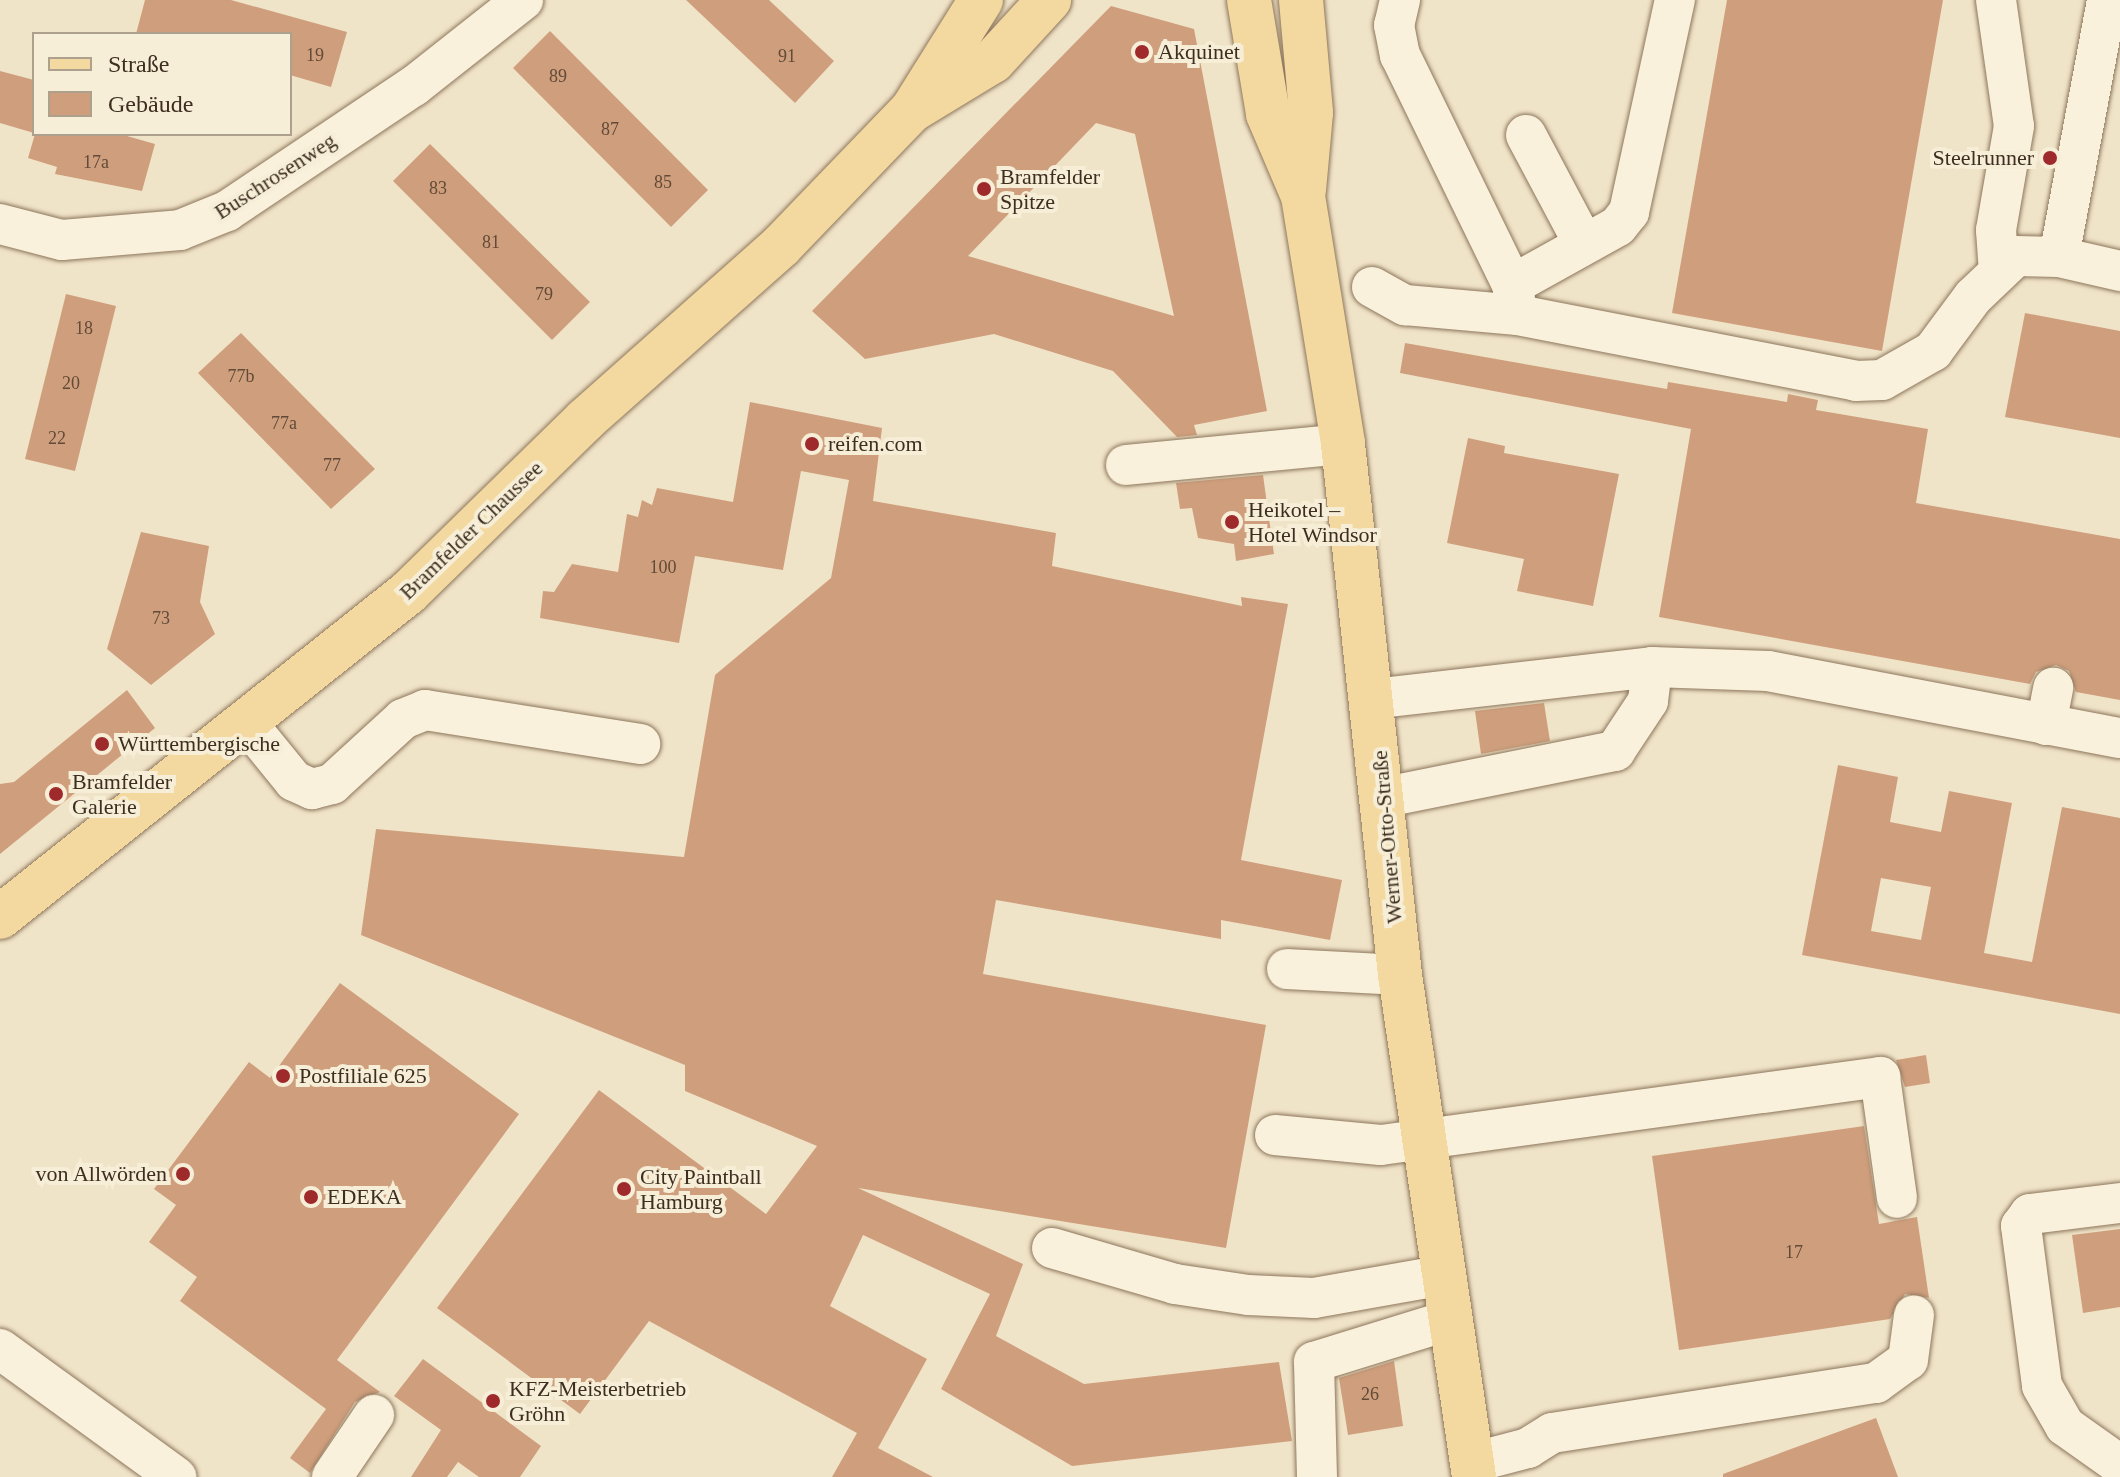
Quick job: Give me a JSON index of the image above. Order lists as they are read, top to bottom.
{
  "streets": {
    "main road": ["Bramfelder Chaussee", "Werner-Otto-Straße"],
    "street": ["Buschrosenweg"]
  },
  "places": [
    "Akquinet",
    "Steelrunner",
    "Bramfelder Spitze",
    "reifen.com",
    "Heikotel – Hotel Windsor",
    "Württembergische",
    "Bramfelder Galerie",
    "Postfiliale 625",
    "von Allwörden",
    "City Paintball Hamburg",
    "EDEKA",
    "KFZ-Meisterbetrieb Gröhn"
  ],
  "house_numbers": [
    "19",
    "91",
    "89",
    "87",
    "17a",
    "85",
    "83",
    "81",
    "79",
    "18",
    "77b",
    "20",
    "77a",
    "22",
    "77",
    "100",
    "73",
    "17",
    "26"
  ],
  "legend": ["Straße", "Gebäude"]
}
